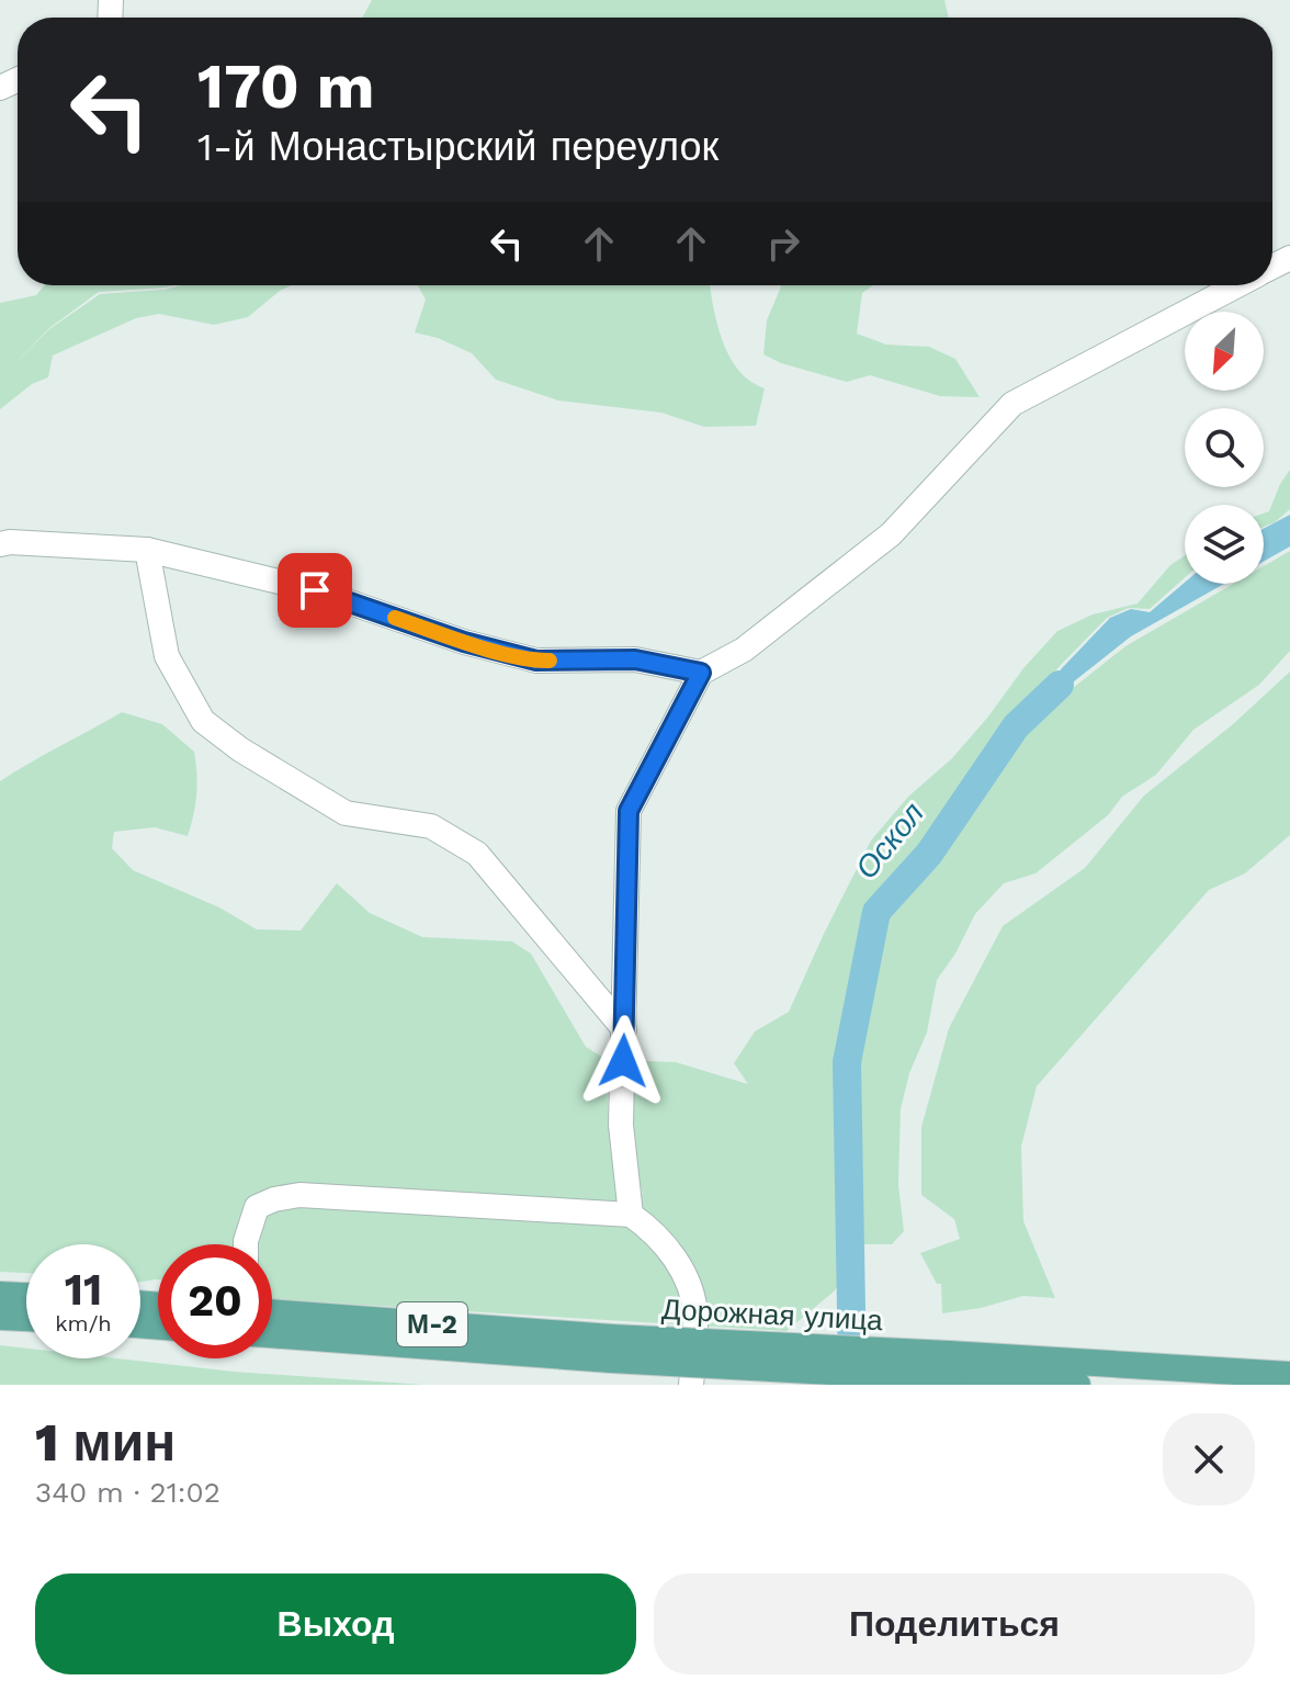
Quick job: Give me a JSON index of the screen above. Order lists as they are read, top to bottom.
{
  "streets": {
    "main road": ["Дорожная улица", "М-2"]
  },
  "water": ["Оскол"],
  "north": "bottom left",
  "page": {
    "turn": ["170 m", "1-й Монастырский переулок"],
    "speed": "11 km/h",
    "limit": "20",
    "heading": ["1 мин", "340 m · 21:02"],
    "buttons": ["Выход", "Поделиться"]
  }
}
